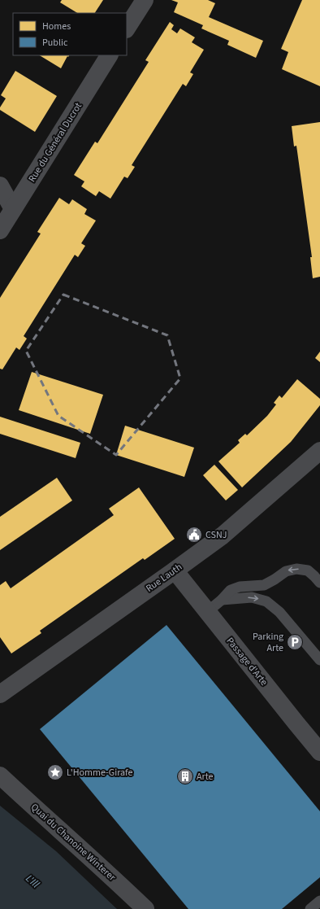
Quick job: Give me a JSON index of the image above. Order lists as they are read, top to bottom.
{
  "streets": {
    "street": [
      "Rue du Général Ducrot",
      "Rue Lauth",
      "Passage d'Arte",
      "Quai du Chanoine Winterer"
    ]
  },
  "crossings": [
    ["Rue Lauth", "Passage d'Arte"]
  ],
  "water": ["L'Ill"],
  "places": {
    "public building": ["CSNJ"],
    "parking": ["Parking Arte"],
    "place": ["L'Homme-Girafe"],
    "building": ["Arte"]
  },
  "legend": ["Homes", "Public"]
}
